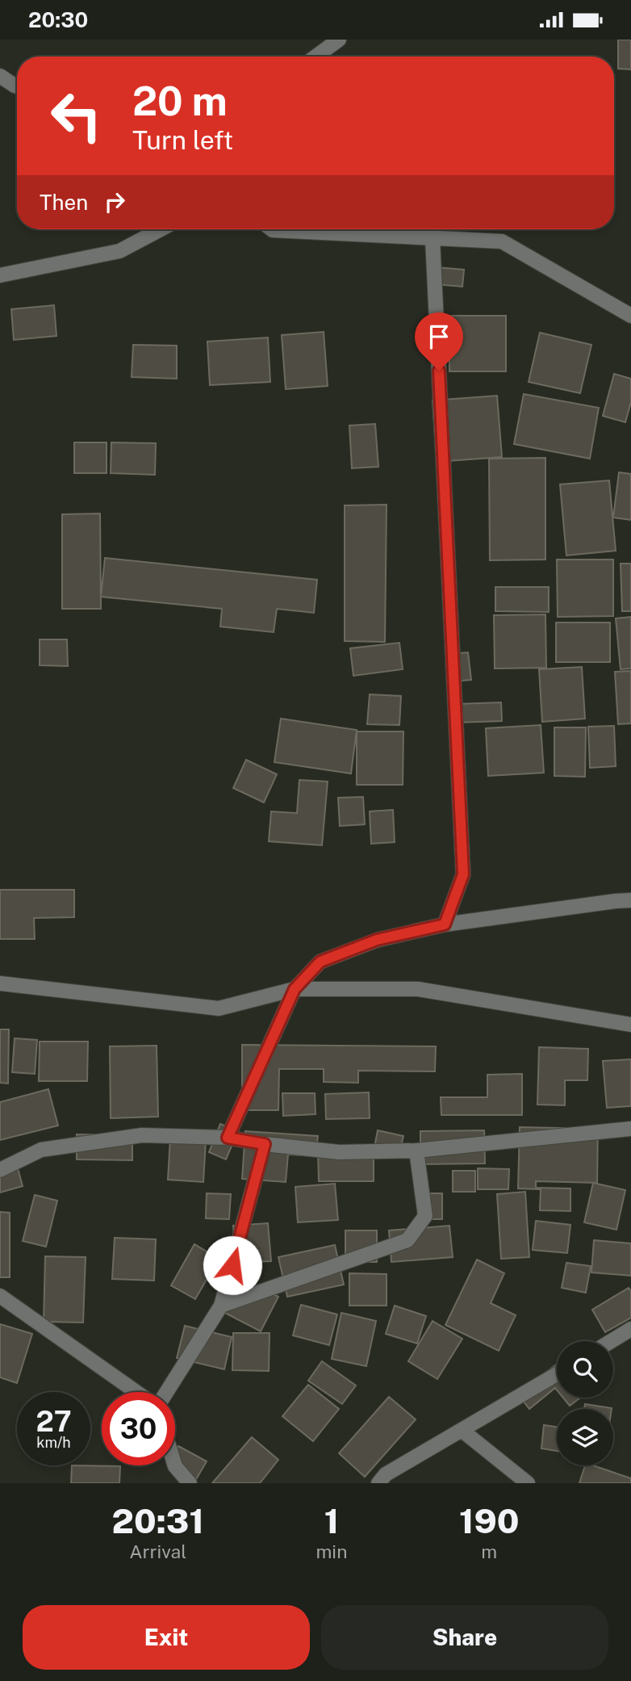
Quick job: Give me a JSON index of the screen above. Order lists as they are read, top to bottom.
{
  "page": {
    "status": "20:30",
    "turn": ["20 m", "Turn left"],
    "then": "Then",
    "speed": "27 km/h",
    "limit": "30",
    "eta": [
      "20:31",
      "Arrival",
      "1",
      "min",
      "190",
      "m"
    ],
    "buttons": ["Exit", "Share"]
  }
}
